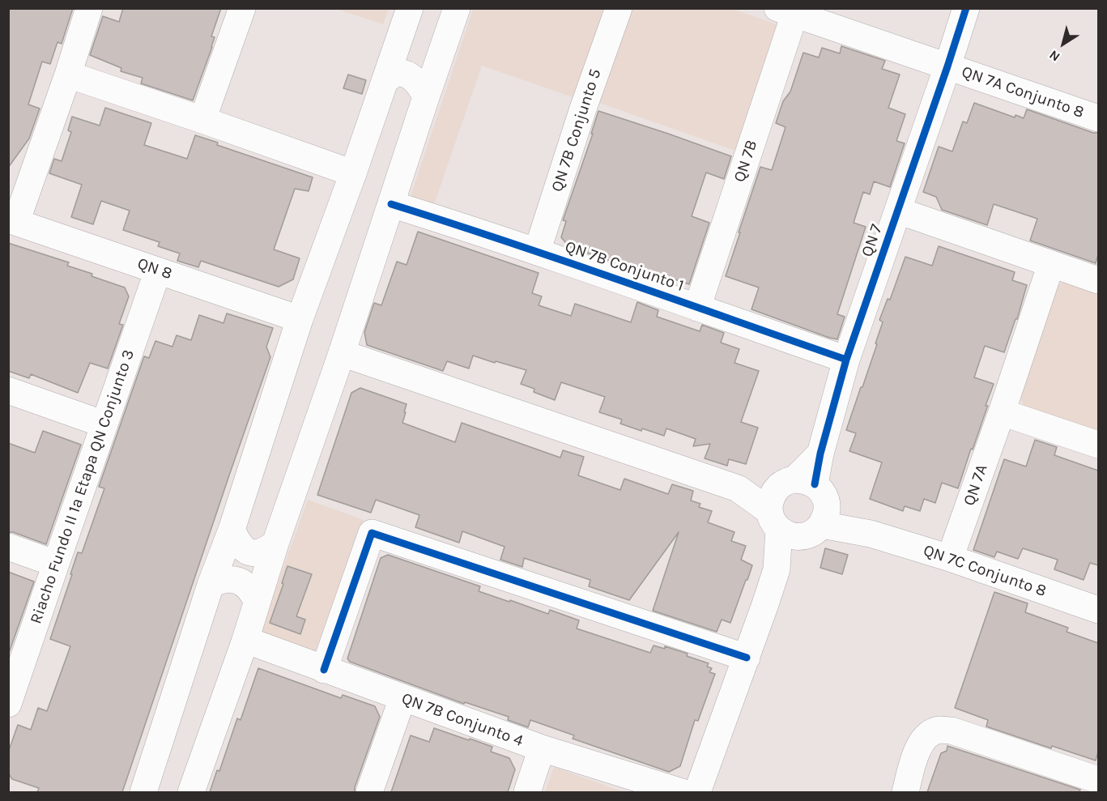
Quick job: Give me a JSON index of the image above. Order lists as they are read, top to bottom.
{
  "streets": {
    "street": [
      "QN 7A Conjunto 8",
      "QN 7B Conjunto 5",
      "QN 7B",
      "QN 7",
      "QN 7B Conjunto 1",
      "QN 8",
      "QN 7A",
      "Riacho Fundo II 1ª Etapa QN Conjunto 3",
      "QN 7C Conjunto 8",
      "QN 7B Conjunto 4"
    ]
  },
  "crossings": [
    ["QN 7A Conjunto 8", "QN 7"],
    ["QN 7B Conjunto 5", "QN 7B Conjunto 1"],
    ["QN 7B", "QN 7B Conjunto 1"],
    ["QN 7", "QN 7B Conjunto 1"],
    ["QN 7", "QN 7C Conjunto 8"],
    ["QN 8", "Riacho Fundo II 1ª Etapa QN Conjunto 3"],
    ["QN 7A", "QN 7C Conjunto 8"]
  ],
  "north": "bottom left"
}
